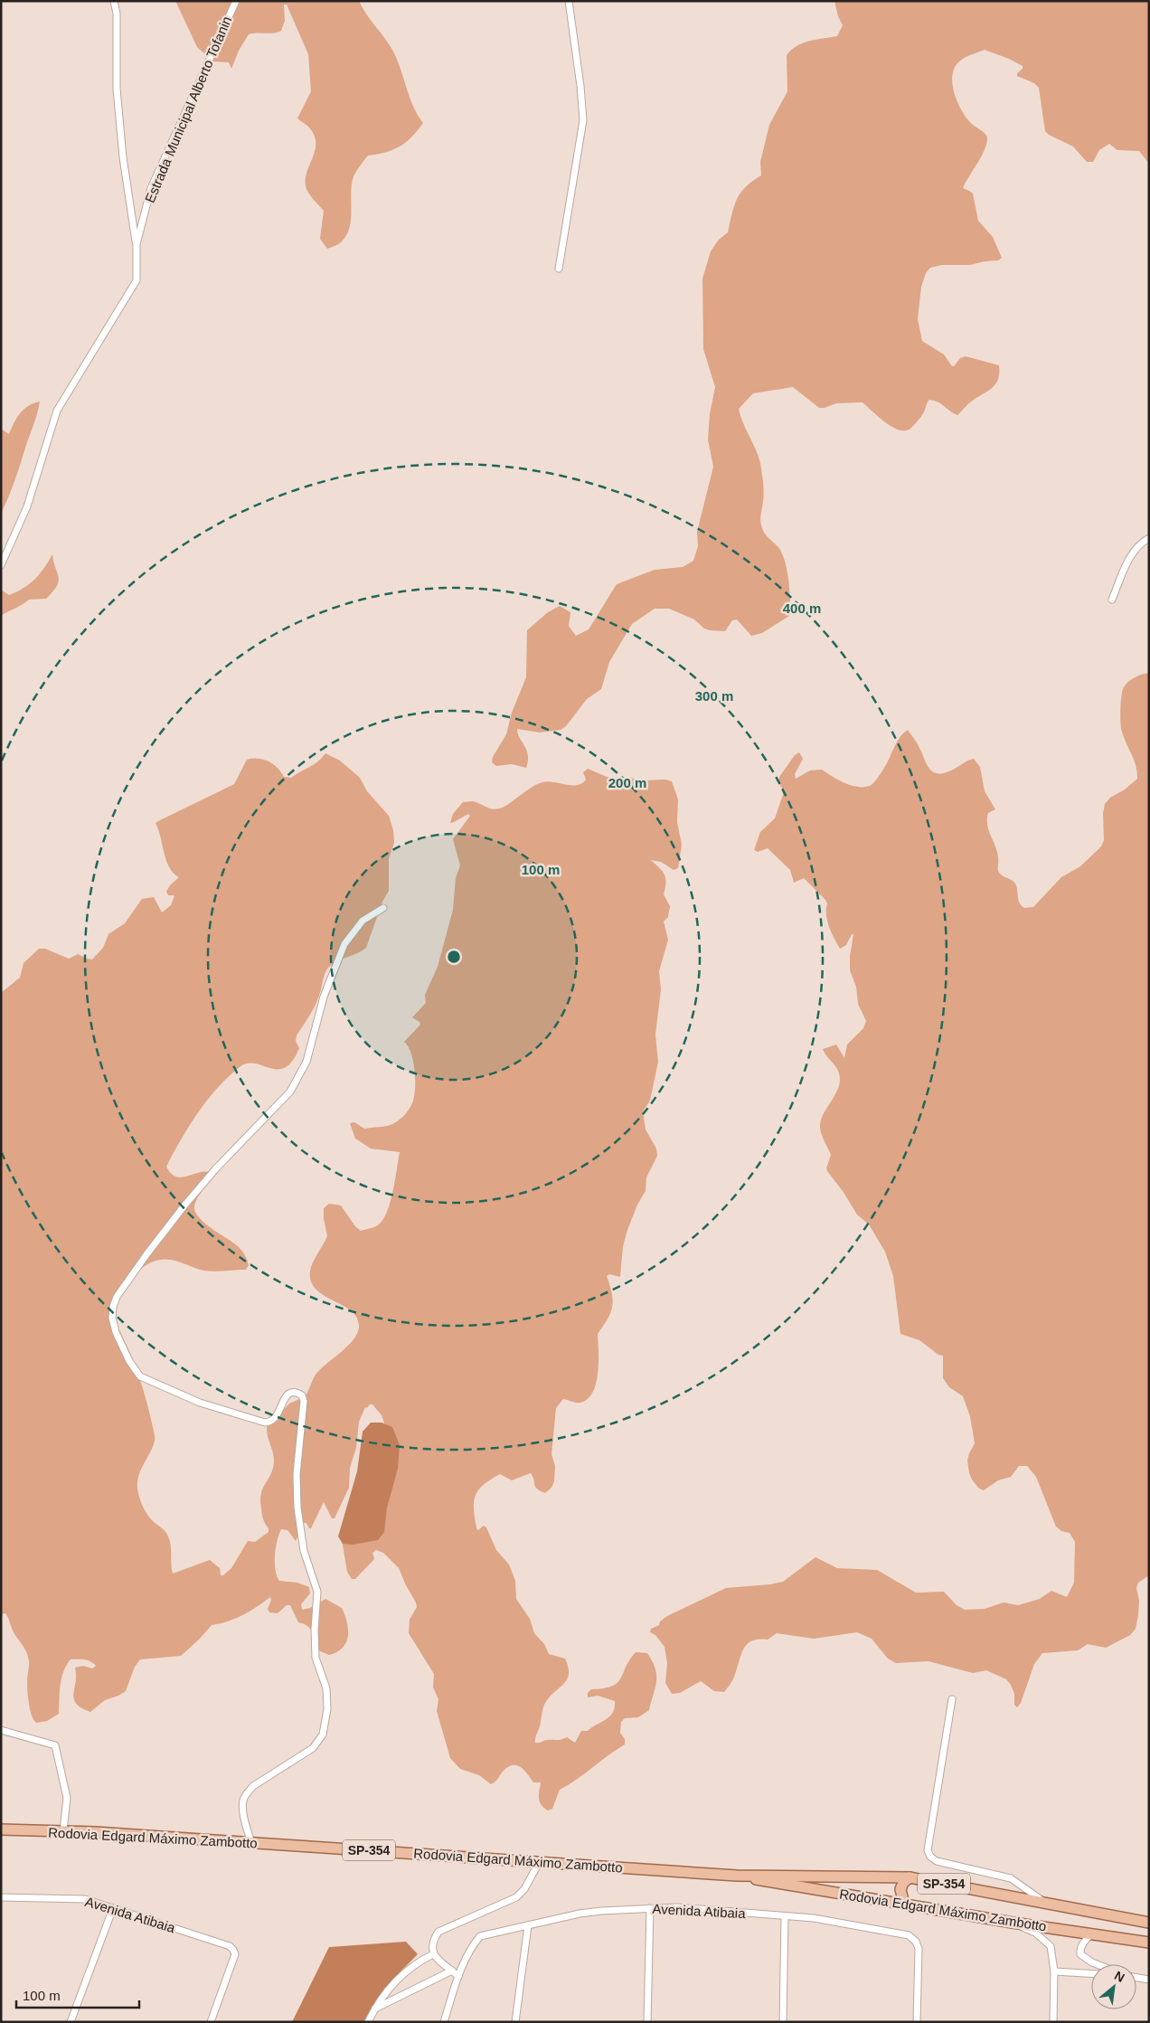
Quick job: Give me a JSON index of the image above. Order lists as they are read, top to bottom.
{
  "streets": {
    "main road": ["Rodovia Edgard Máximo Zambotto", "SP-354"],
    "street": ["Estrada Municipal Alberto Tofanin", "Avenida Atibaia"]
  },
  "scale_bar": "100 m",
  "north": "top right",
  "rings": [
    "400 m",
    "300 m",
    "200 m",
    "100 m"
  ]
}
